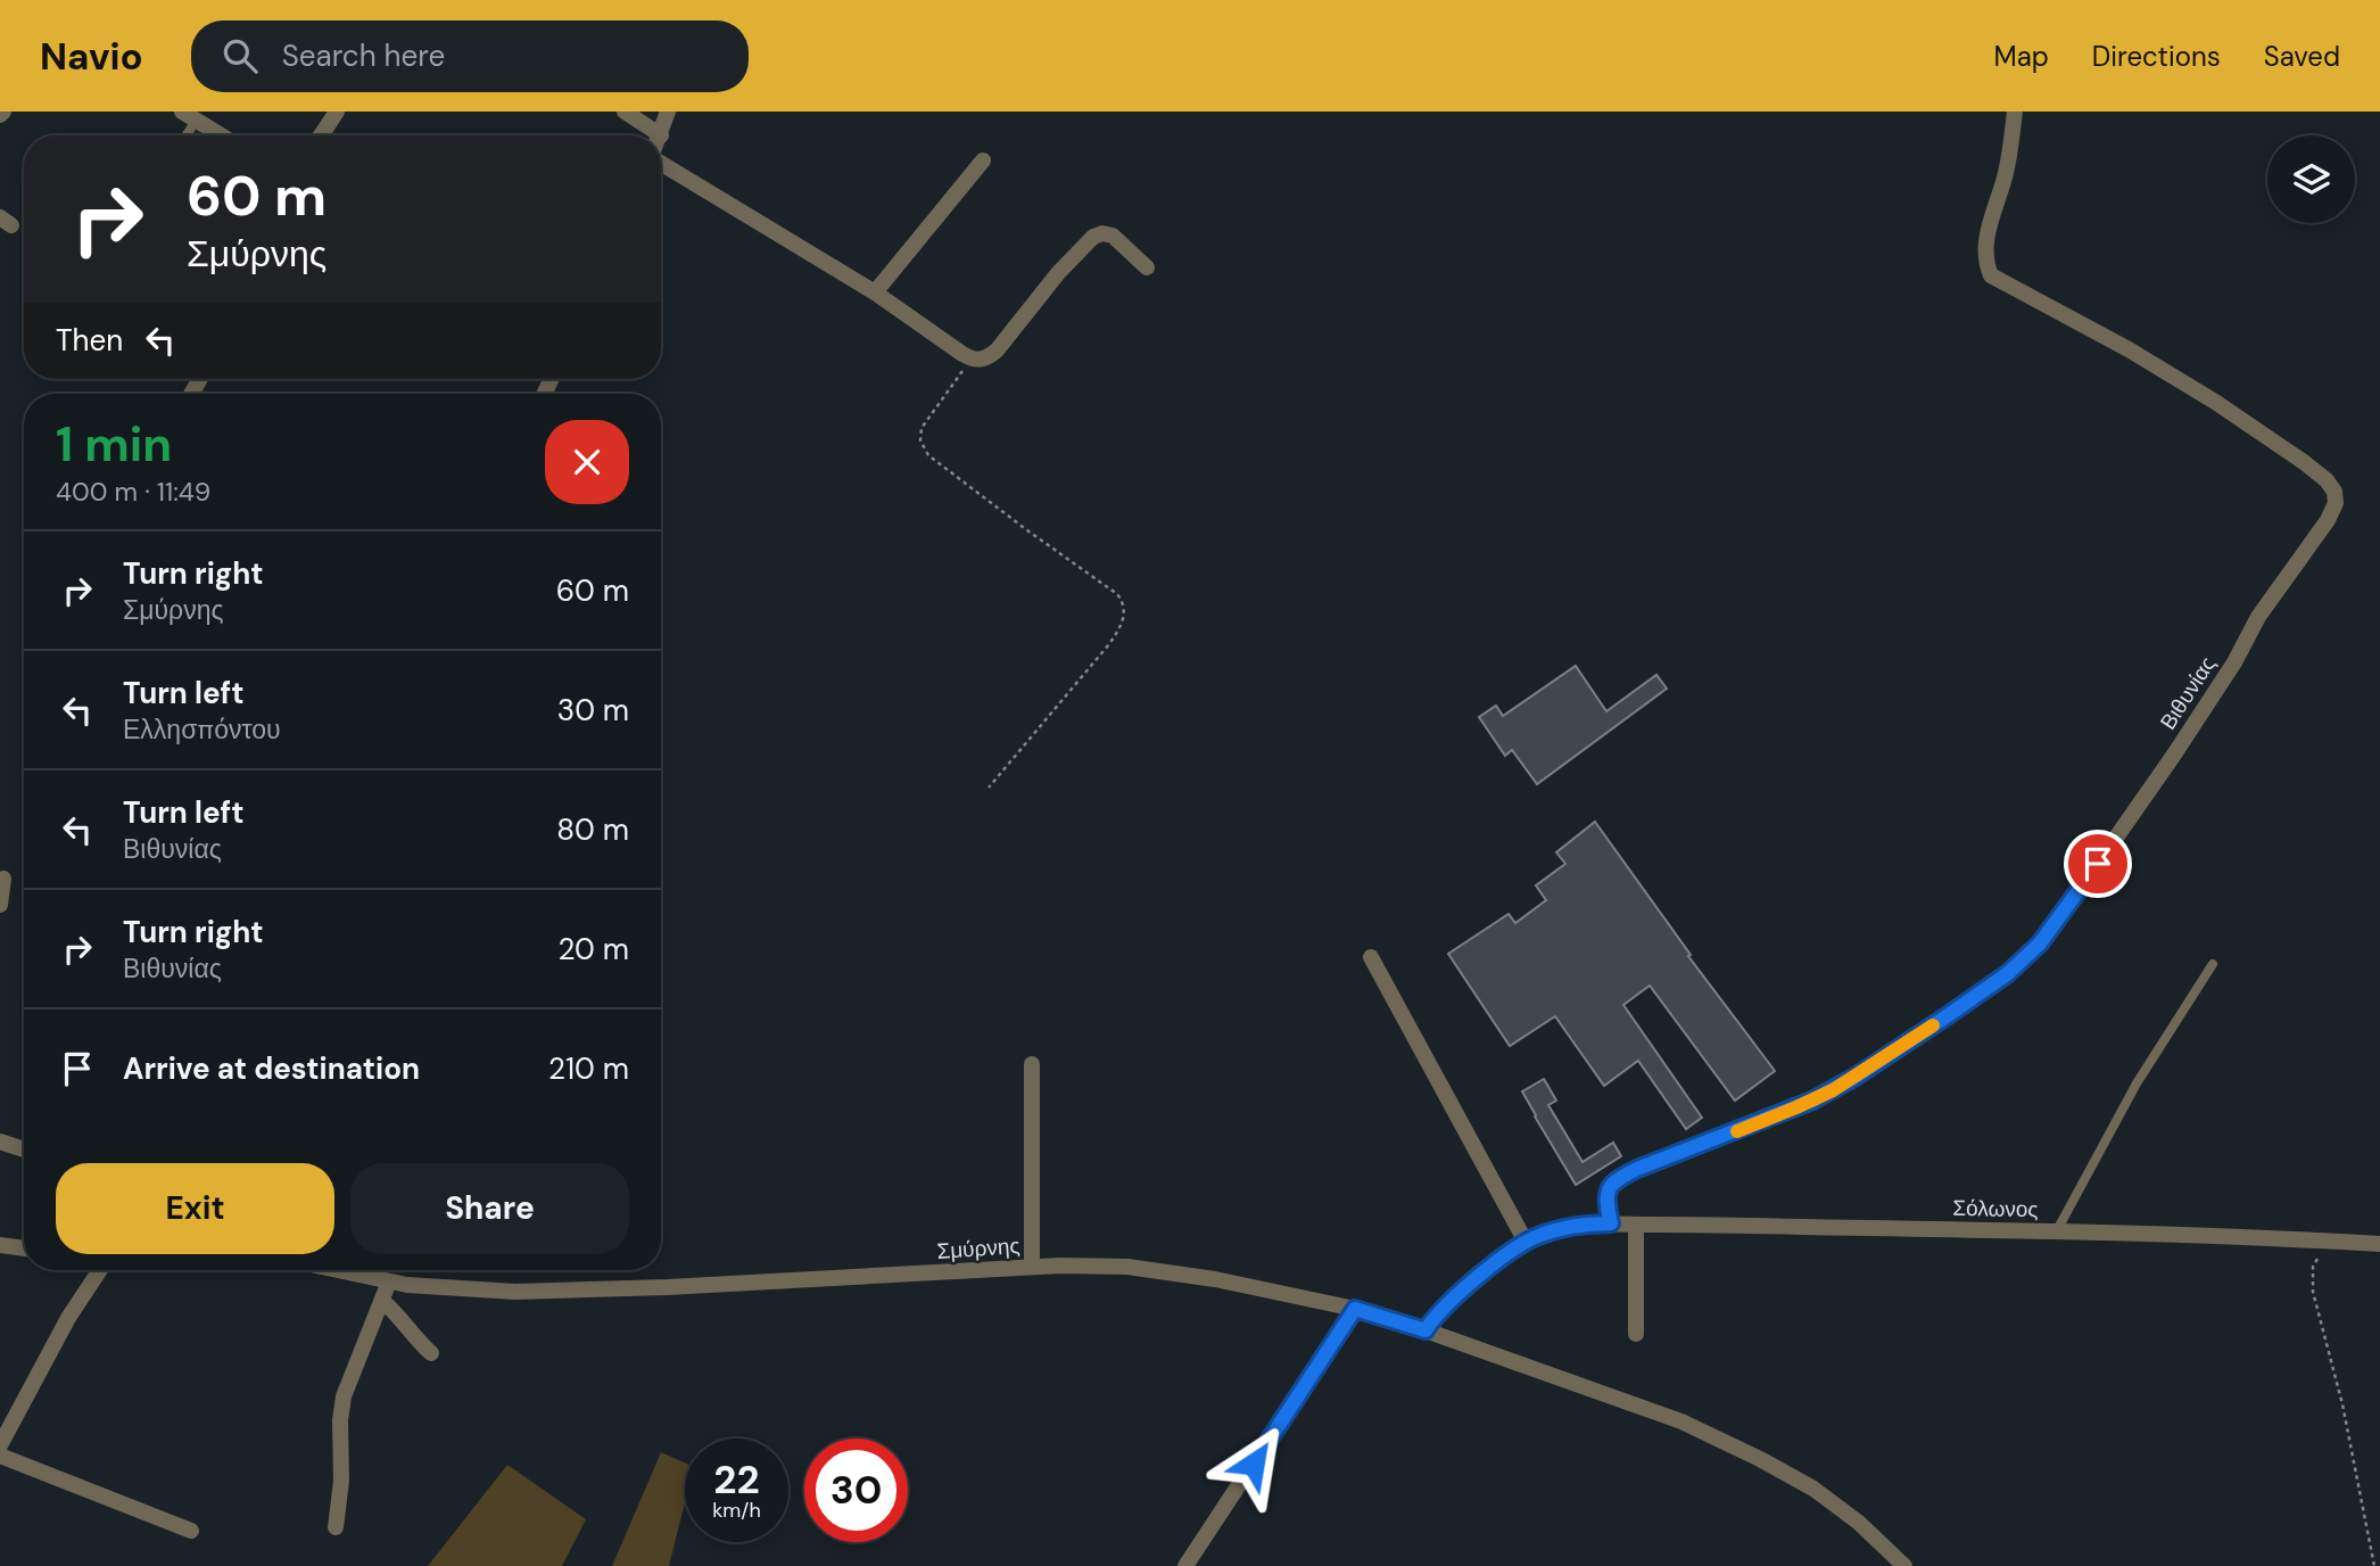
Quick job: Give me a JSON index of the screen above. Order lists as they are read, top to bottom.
{
  "streets": {
    "street": ["Βιθυνίας", "Σόλωνος", "Σμύρνης"]
  },
  "crossings": [
    ["Βιθυνίας", "Σόλωνος"],
    ["Σόλωνος", "Σμύρνης"]
  ],
  "page": {
    "header": "Navio",
    "search": "Search here",
    "nav": ["Map", "Directions", "Saved"],
    "turn": ["60 m", "Σμύρνης"],
    "then": "Then",
    "heading": ["1 min", "400 m · 11:49"],
    "list": [
      {
        "name": "Turn right",
        "note": "Σμύρνης",
        "value": "60 m"
      },
      {
        "name": "Turn left",
        "note": "Ελλησπόντου",
        "value": "30 m"
      },
      {
        "name": "Turn left",
        "note": "Βιθυνίας",
        "value": "80 m"
      },
      {
        "name": "Turn right",
        "note": "Βιθυνίας",
        "value": "20 m"
      },
      {
        "name": "Arrive at destination",
        "value": "210 m"
      }
    ],
    "buttons": ["Exit", "Share"],
    "speed": "22 km/h",
    "limit": "30"
  }
}
